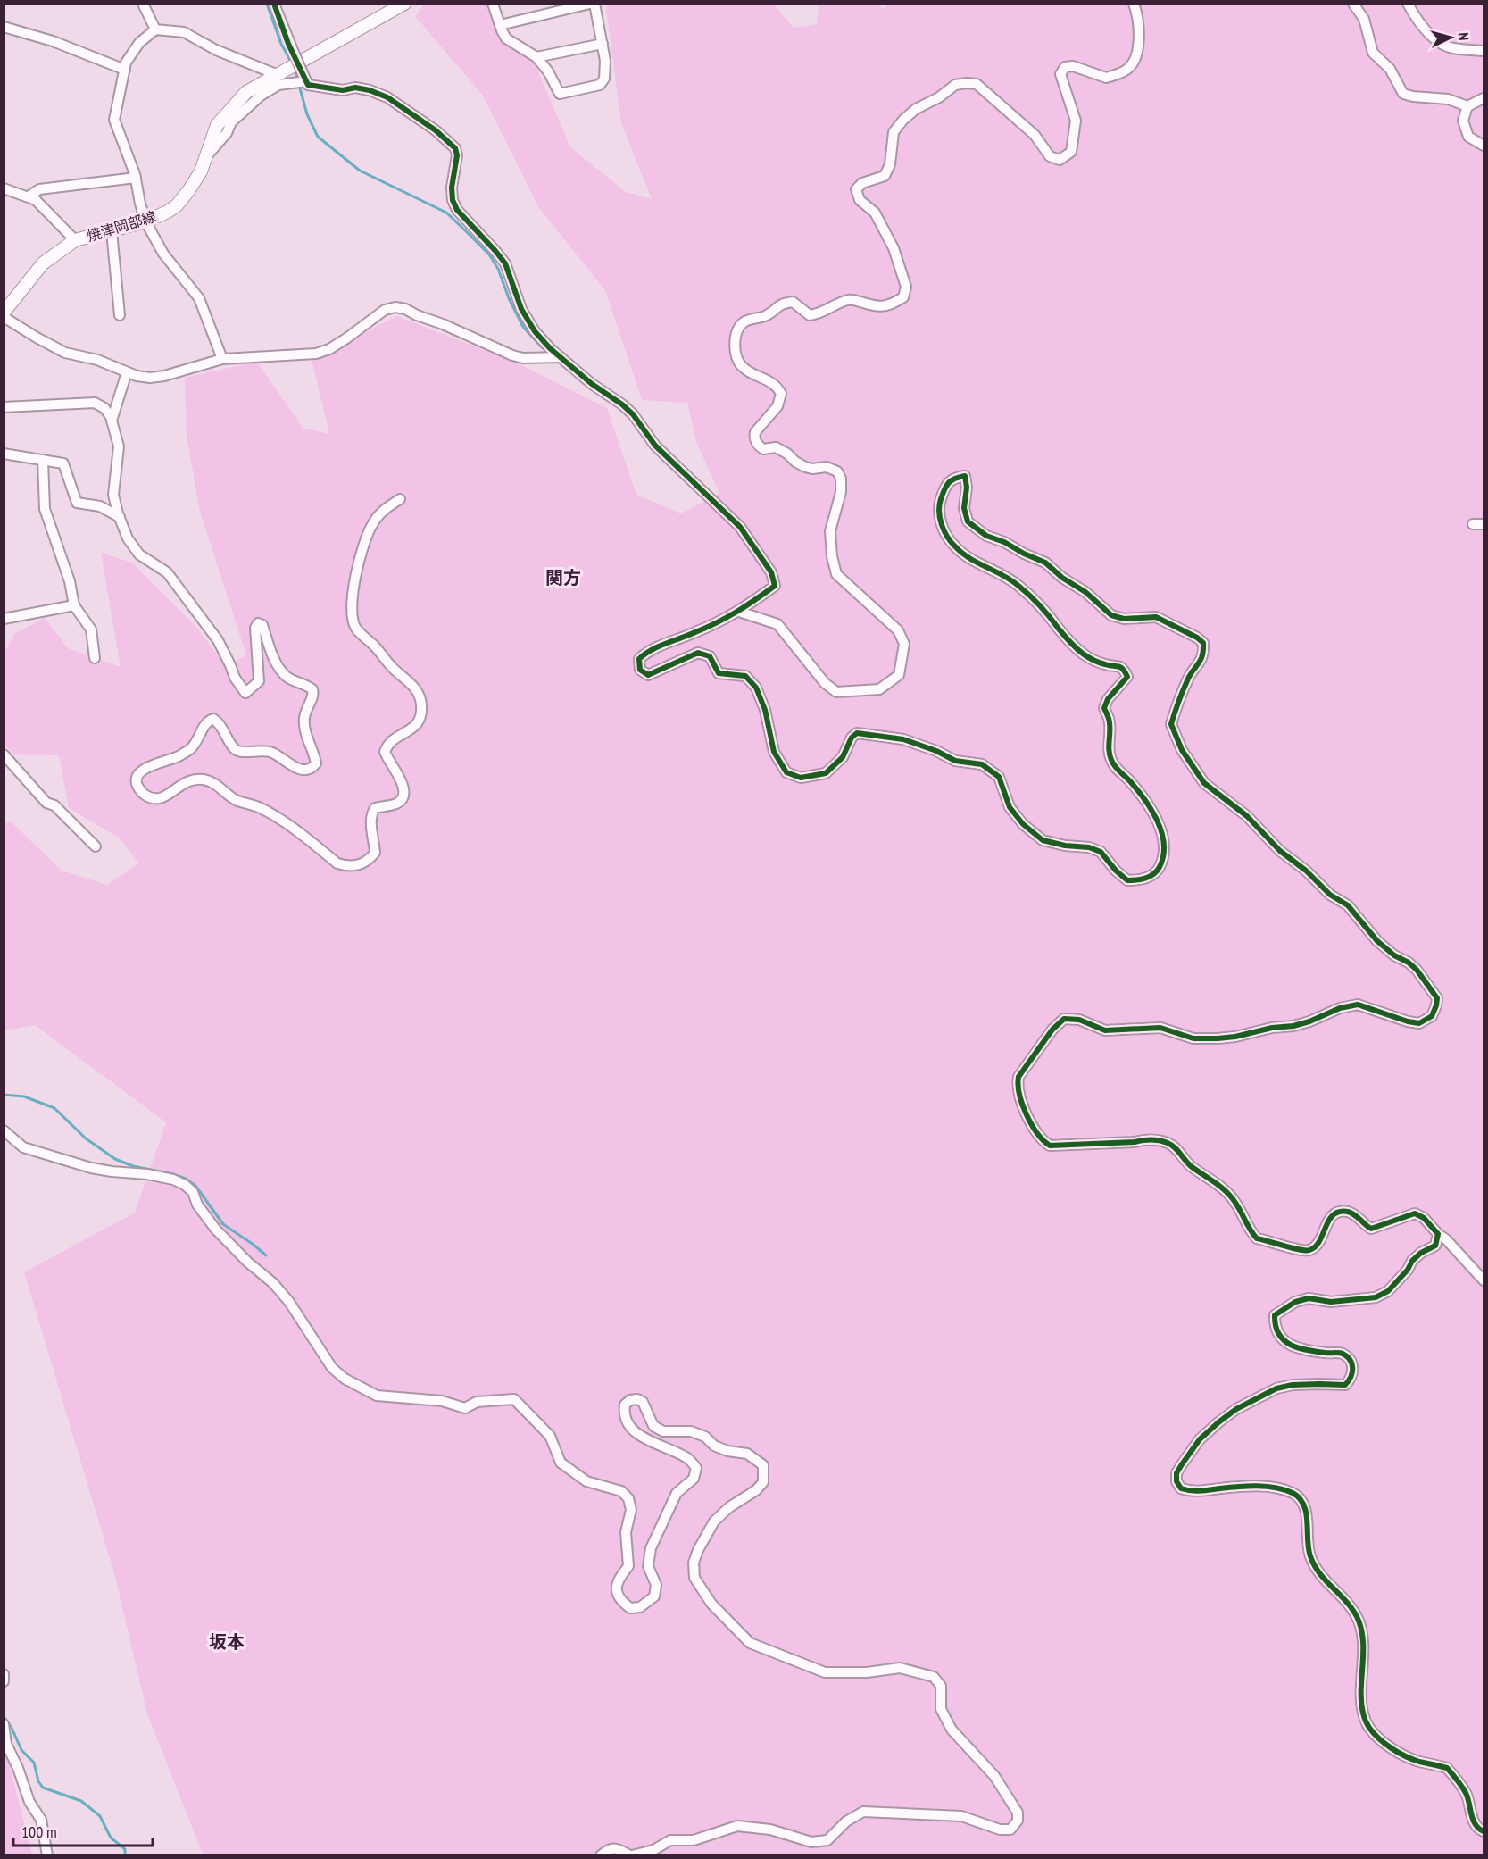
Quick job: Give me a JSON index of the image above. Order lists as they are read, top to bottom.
{
  "streets": {
    "main road": ["焼津岡部線"]
  },
  "districts": ["関方", "坂本"],
  "scale_bar": "100 m",
  "north": "right"
}
